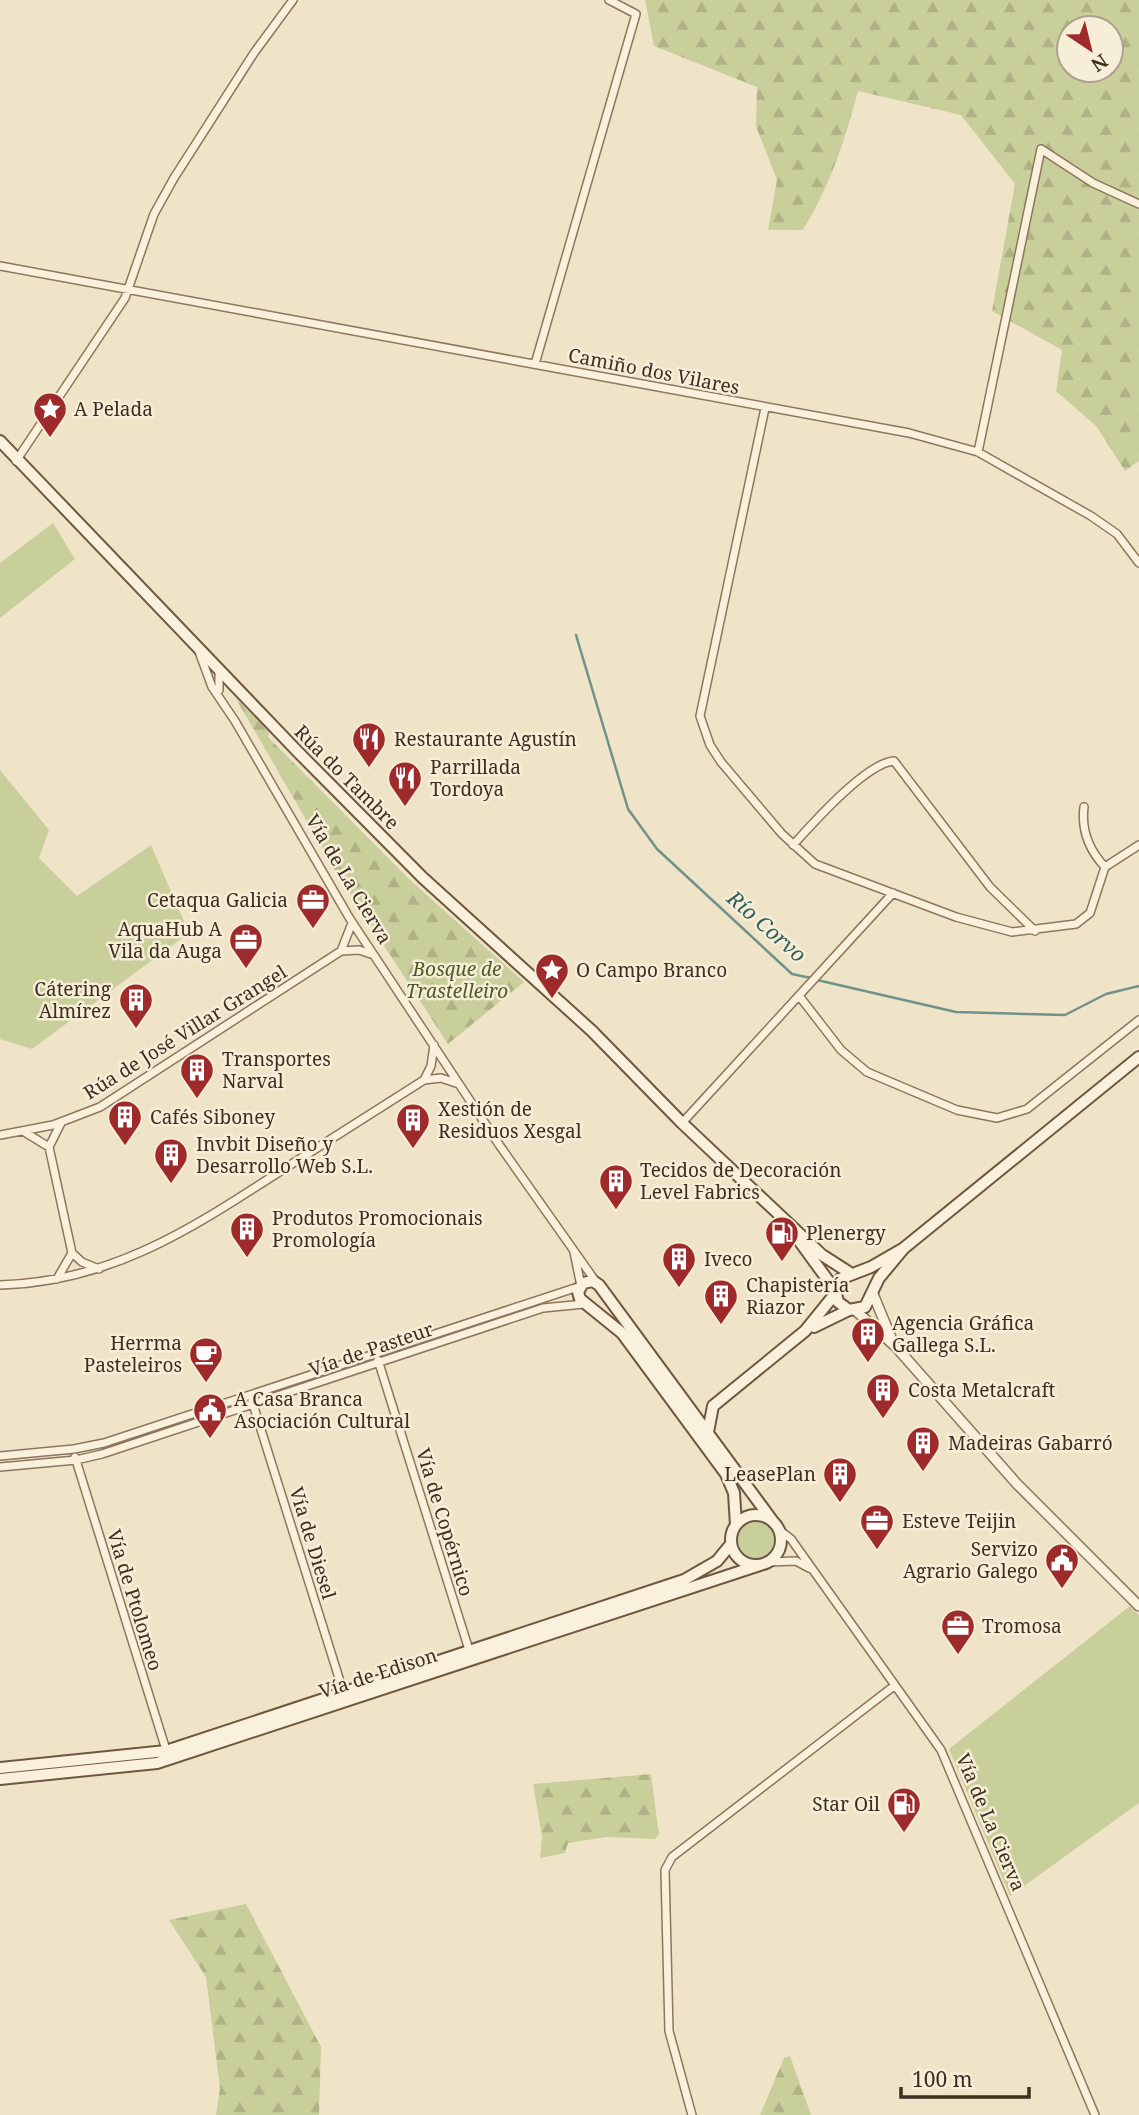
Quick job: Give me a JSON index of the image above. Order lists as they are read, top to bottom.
{
  "streets": {
    "main road": ["Rúa do Tambre", "Vía de La Cierva", "Vía de Edison"],
    "street": [
      "Camiño dos Vilares",
      "Rúa de José Villar Grangel",
      "Vía de Pasteur",
      "Vía de Copérnico",
      "Vía de Diesel",
      "Vía de Ptolomeo"
    ]
  },
  "crossings": [
    ["Rúa do Tambre", "Vía de La Cierva"],
    ["Vía de La Cierva", "Rúa de José Villar Grangel"],
    ["Vía de La Cierva", "Vía de Pasteur"],
    ["Vía de La Cierva", "Vía de Edison"],
    ["Vía de Pasteur", "Vía de Copérnico"],
    ["Vía de Pasteur", "Vía de Diesel"],
    ["Vía de Pasteur", "Vía de Ptolomeo"],
    ["Vía de Copérnico", "Vía de Edison"],
    ["Vía de Diesel", "Vía de Edison"],
    ["Vía de Ptolomeo", "Vía de Edison"]
  ],
  "water": ["Río Corvo"],
  "parks": ["Bosque de Trastelleiro"],
  "places": {
    "place": ["A Pelada", "O Campo Branco"],
    "restaurant": ["Restaurante Agustín", "Parrillada Tordoya"],
    "office": [
      "Cetaqua Galicia",
      "AquaHub A Vila da Auga",
      "Esteve Teijin",
      "Tromosa"
    ],
    "building": [
      "Cátering Almírez",
      "Transportes Narval",
      "Cafés Siboney",
      "Xestión de Residuos Xesgal",
      "Invbit Diseño y Desarrollo Web S.L.",
      "Tecidos de Decoración Level Fabrics",
      "Produtos Promocionais Promología",
      "Iveco",
      "Chapistería Riazor",
      "Agencia Gráfica Gallega S.L.",
      "Costa Metalcraft",
      "Madeiras Gabarró",
      "LeasePlan"
    ],
    "fuel station": ["Plenergy", "Star Oil"],
    "cafe": ["Herrma Pasteleiros"],
    "public building": ["A Casa Branca Asociación Cultural", "Servizo Agrario Galego"]
  },
  "scale_bar": "100 m",
  "north": "bottom right"
}
